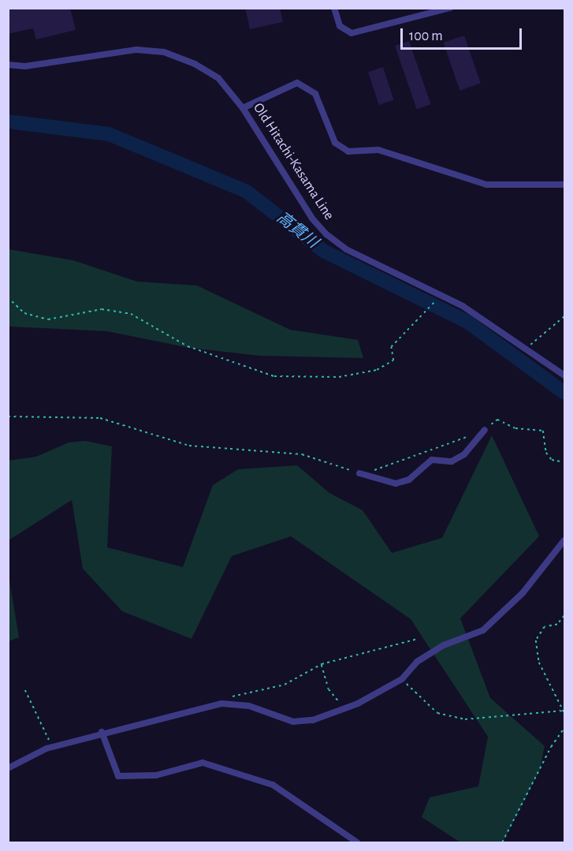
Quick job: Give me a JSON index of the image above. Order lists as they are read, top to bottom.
{
  "streets": {
    "street": ["Old Hitachi-Kasama Line"]
  },
  "water": ["高貫川"],
  "scale_bar": "100 m"
}
